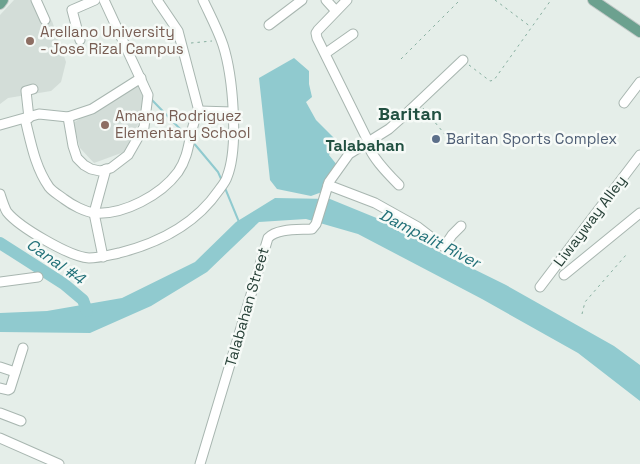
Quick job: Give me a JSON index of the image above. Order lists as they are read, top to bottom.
{
  "streets": {
    "street": ["Liwayway Alley", "Talabahan Street"]
  },
  "districts": ["Baritan", "Talabahan"],
  "water": ["Dampalit River", "Canal #4"],
  "places": ["Arellano University - Jose Rizal Campus", "Amang Rodriguez Elementary School", "Baritan Sports Complex"]
}
